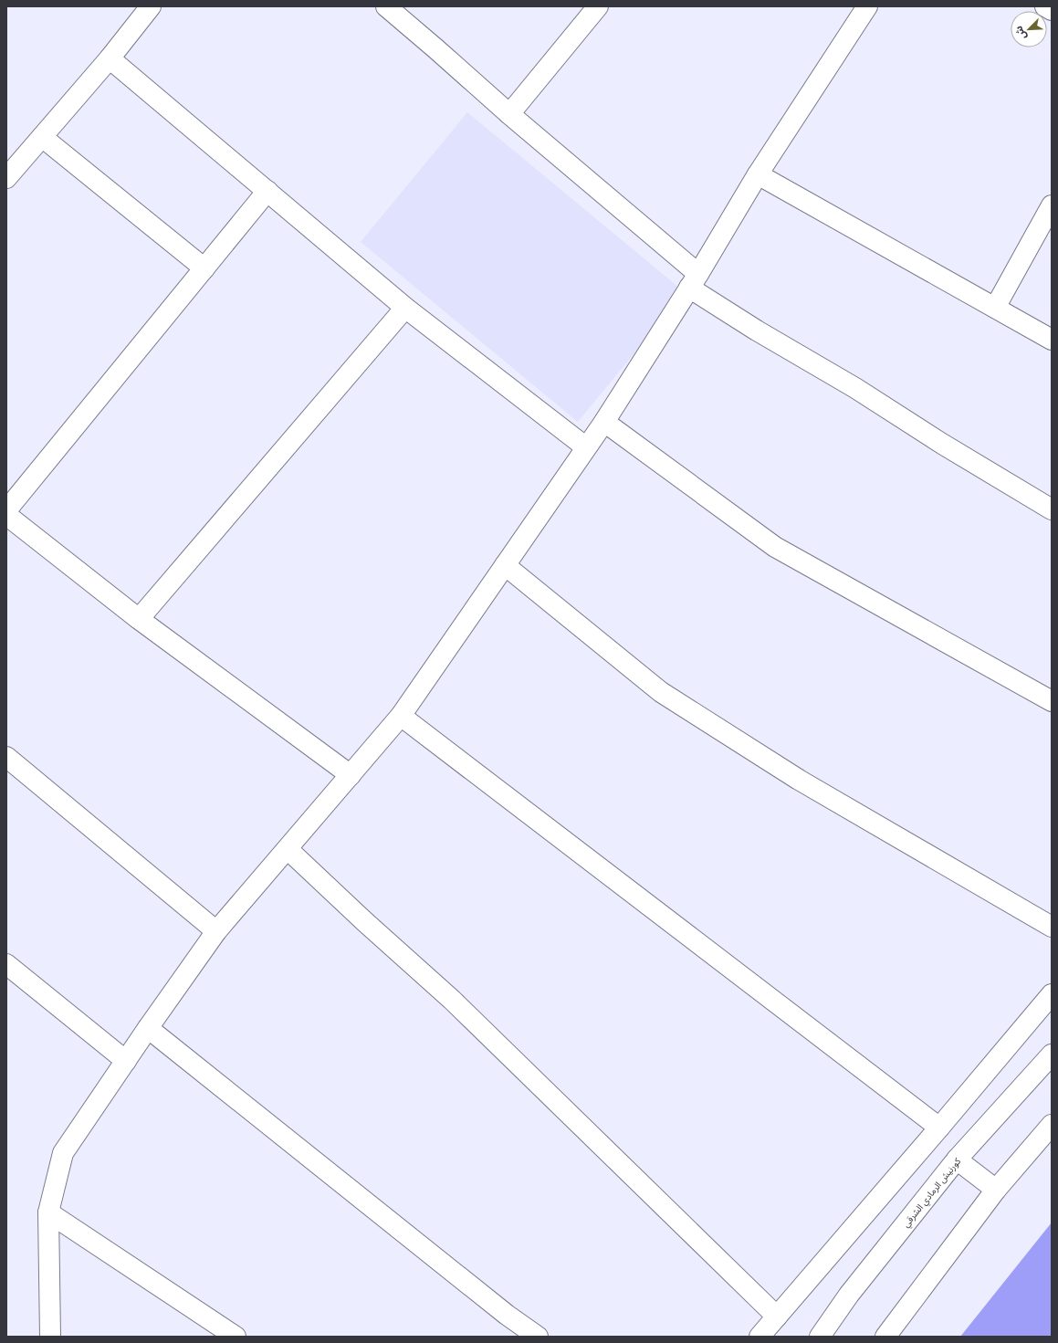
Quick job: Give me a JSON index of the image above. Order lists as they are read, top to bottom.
{
  "streets": {
    "street": ["كورنيش الرمادي الشرقي"]
  },
  "north": "bottom left"
}
